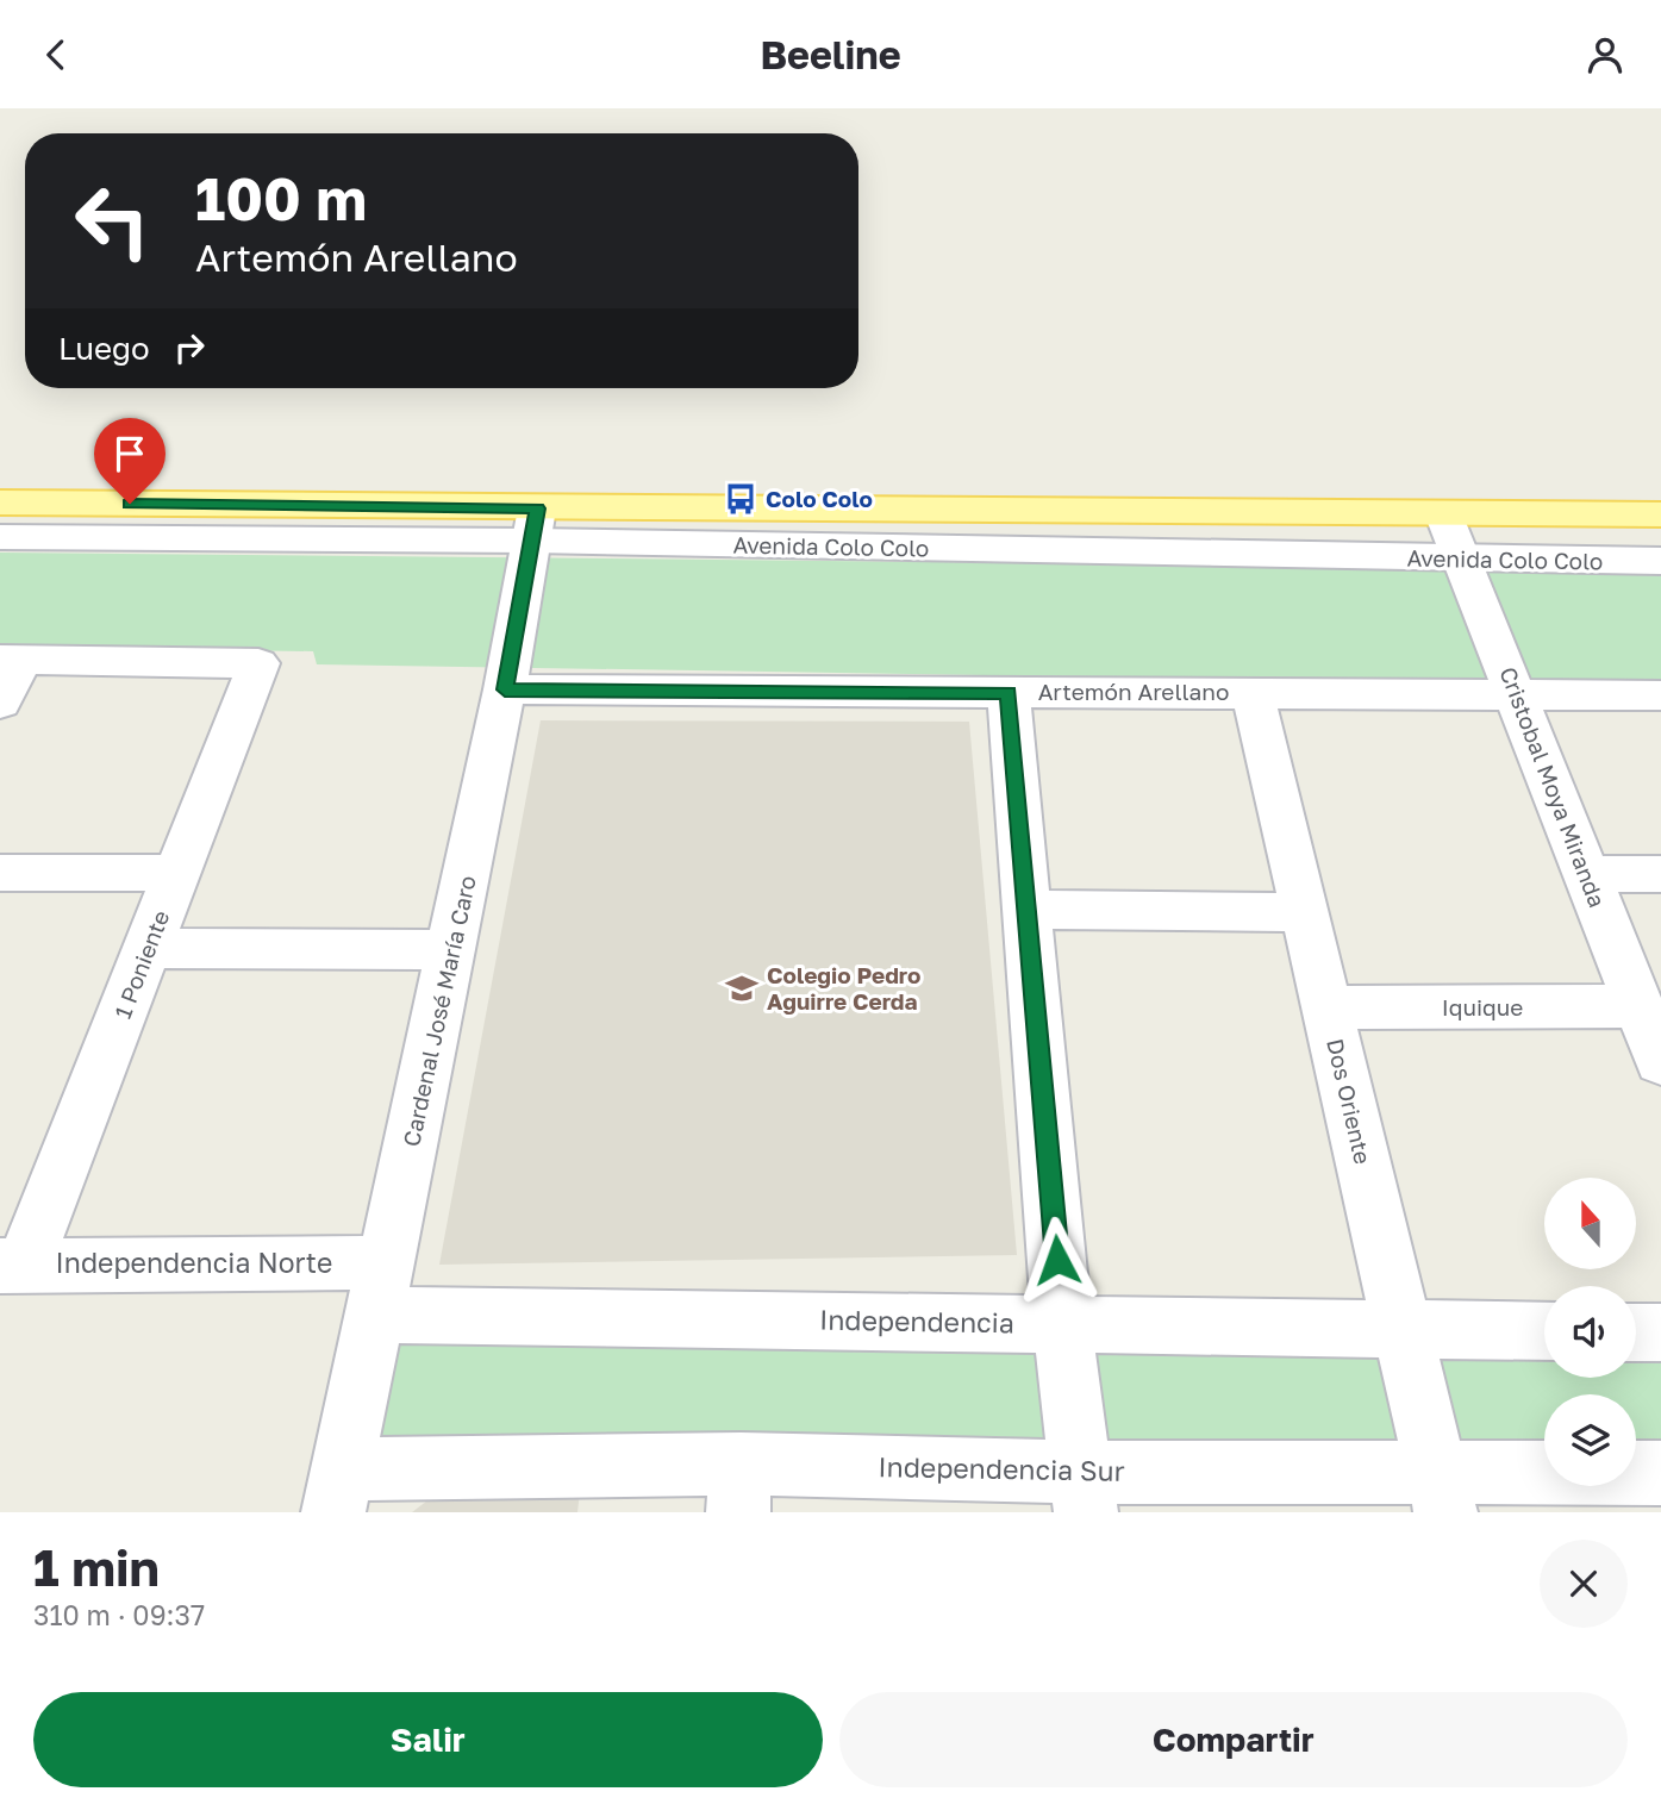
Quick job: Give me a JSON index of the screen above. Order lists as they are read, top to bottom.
{
  "streets": {
    "main road": ["Avenida Colo Colo"],
    "street": [
      "Artemón Arellano",
      "Cristobal Moya Miranda",
      "1 Poniente",
      "Iquique",
      "Cardenal José María Caro",
      "Dos Oriente",
      "Independencia Norte",
      "Independencia",
      "Independencia Sur"
    ]
  },
  "crossings": [
    ["Avenida Colo Colo", "Cristobal Moya Miranda"],
    ["Avenida Colo Colo", "Cardenal José María Caro"],
    ["Artemón Arellano", "Cristobal Moya Miranda"],
    ["Artemón Arellano", "Cardenal José María Caro"],
    ["Artemón Arellano", "Dos Oriente"],
    ["Cristobal Moya Miranda", "Iquique"],
    ["1 Poniente", "Independencia Norte"],
    ["Iquique", "Dos Oriente"],
    ["Cardenal José María Caro", "Independencia Norte"],
    ["Cardenal José María Caro", "Independencia"],
    ["Cardenal José María Caro", "Independencia Sur"],
    ["Dos Oriente", "Independencia"],
    ["Dos Oriente", "Independencia Sur"],
    ["Independencia Norte", "Independencia"]
  ],
  "places": {
    "bus stop": ["Colo Colo"],
    "school or university": ["Colegio Pedro Aguirre Cerda"]
  },
  "north": "top",
  "page": {
    "header": "Beeline",
    "turn": ["100 m", "Artemón Arellano"],
    "then": "Luego",
    "heading": ["1 min", "310 m · 09:37"],
    "buttons": ["Salir", "Compartir"]
  }
}
